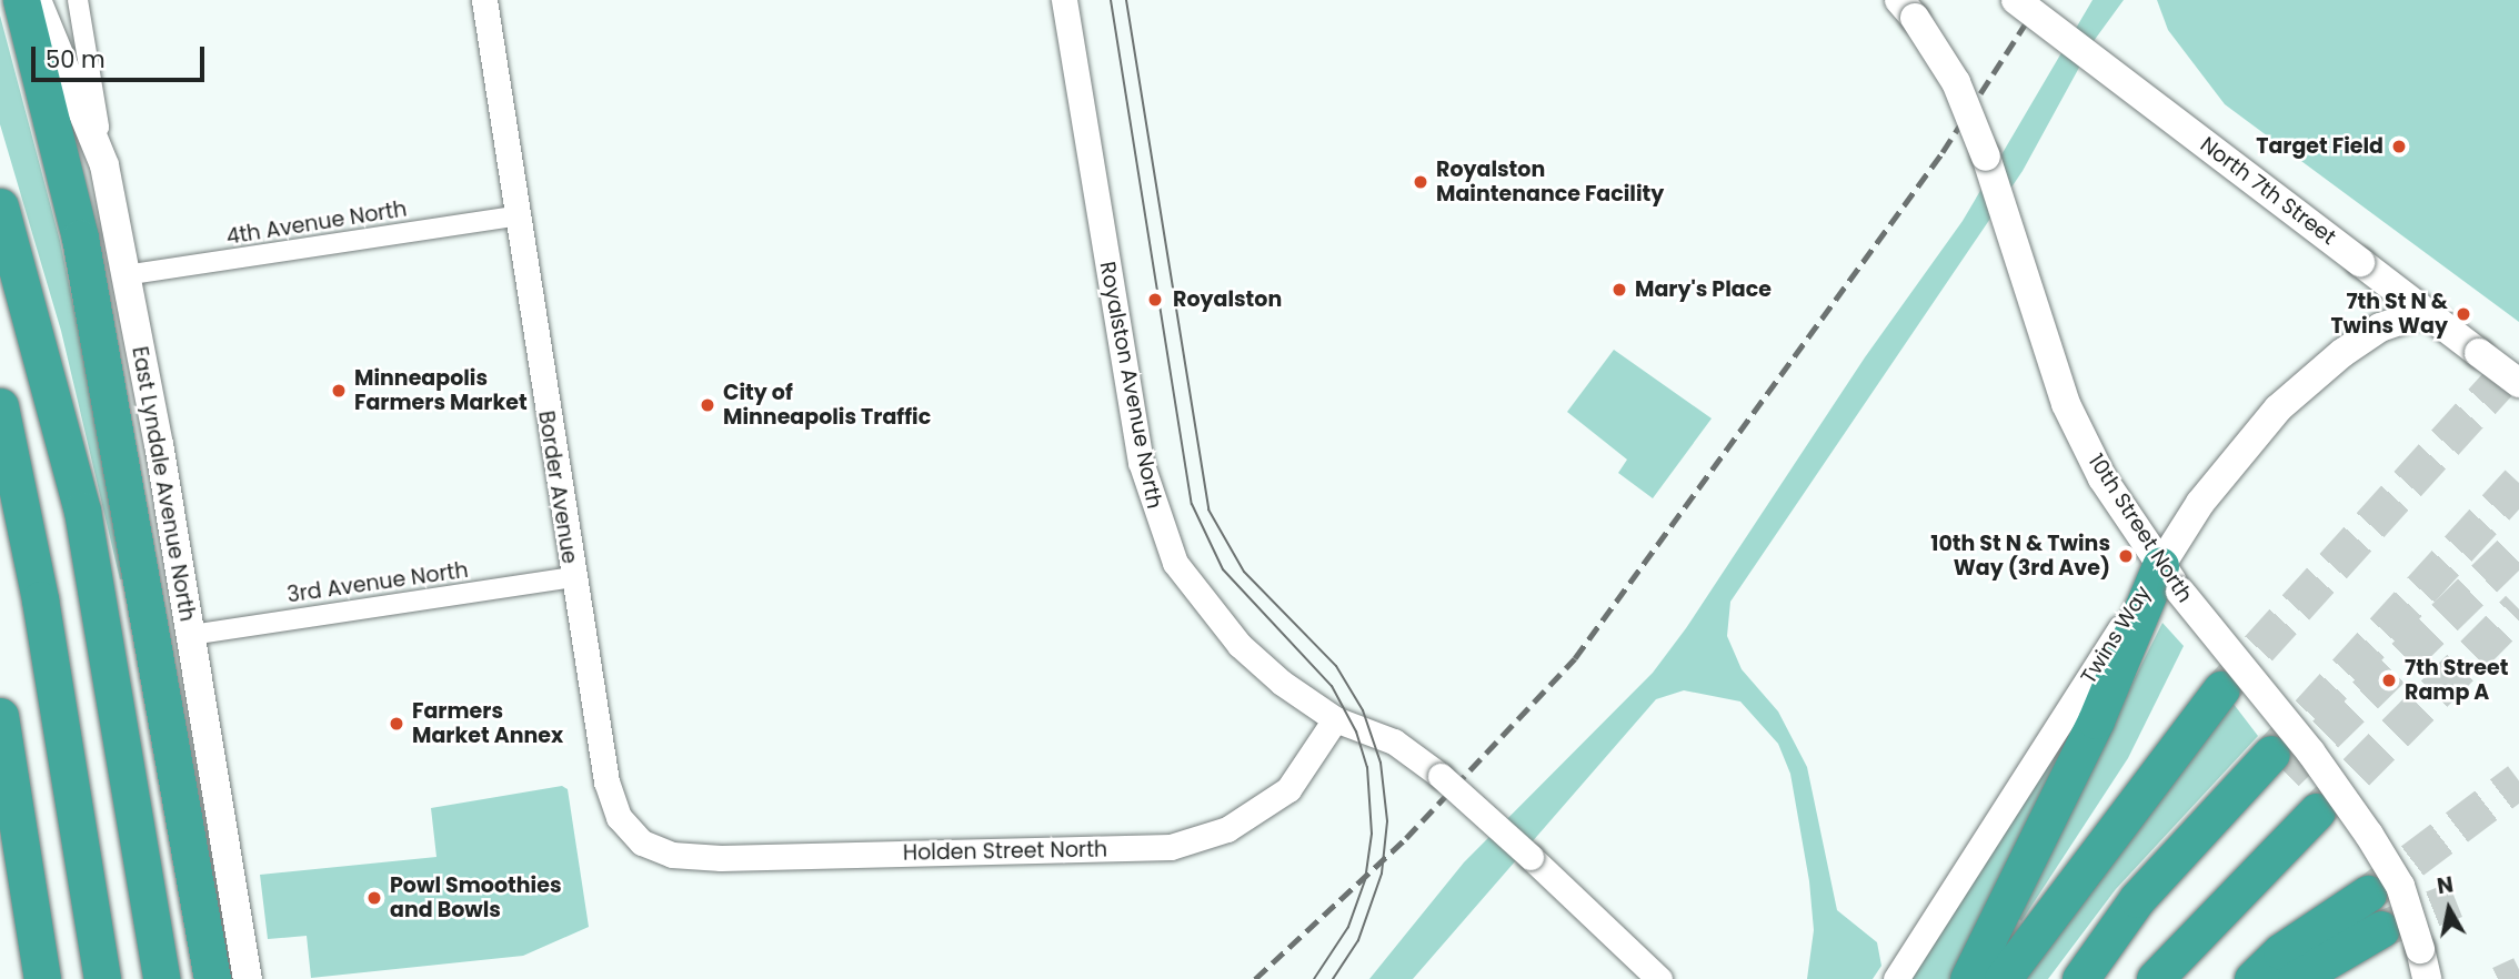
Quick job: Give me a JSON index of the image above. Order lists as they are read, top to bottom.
{
  "streets": {
    "main road": [
      "North 7th Street",
      "East Lyndale Avenue North",
      "10th Street North",
      "Twins Way"
    ],
    "street": [
      "4th Avenue North",
      "Royalston Avenue North",
      "Border Avenue",
      "3rd Avenue North",
      "Holden Street North"
    ]
  },
  "crossings": [
    ["North 7th Street", "Twins Way"],
    ["4th Avenue North", "East Lyndale Avenue North"],
    ["4th Avenue North", "Border Avenue"],
    ["Royalston Avenue North", "Holden Street North"],
    ["East Lyndale Avenue North", "3rd Avenue North"],
    ["Border Avenue", "3rd Avenue North"],
    ["Border Avenue", "Holden Street North"],
    ["10th Street North", "Twins Way"]
  ],
  "places": [
    "Target Field",
    "Royalston Maintenance Facility",
    "Mary's Place",
    "Royalston",
    "7th St N & Twins Way",
    "Minneapolis Farmers Market",
    "City of Minneapolis Traffic",
    "10th St N & Twins Way (3rd Ave)",
    "7th Street Ramp A",
    "Farmers Market Annex",
    "Powl Smoothies and Bowls"
  ],
  "scale_bar": "50 m",
  "north": "top"
}
